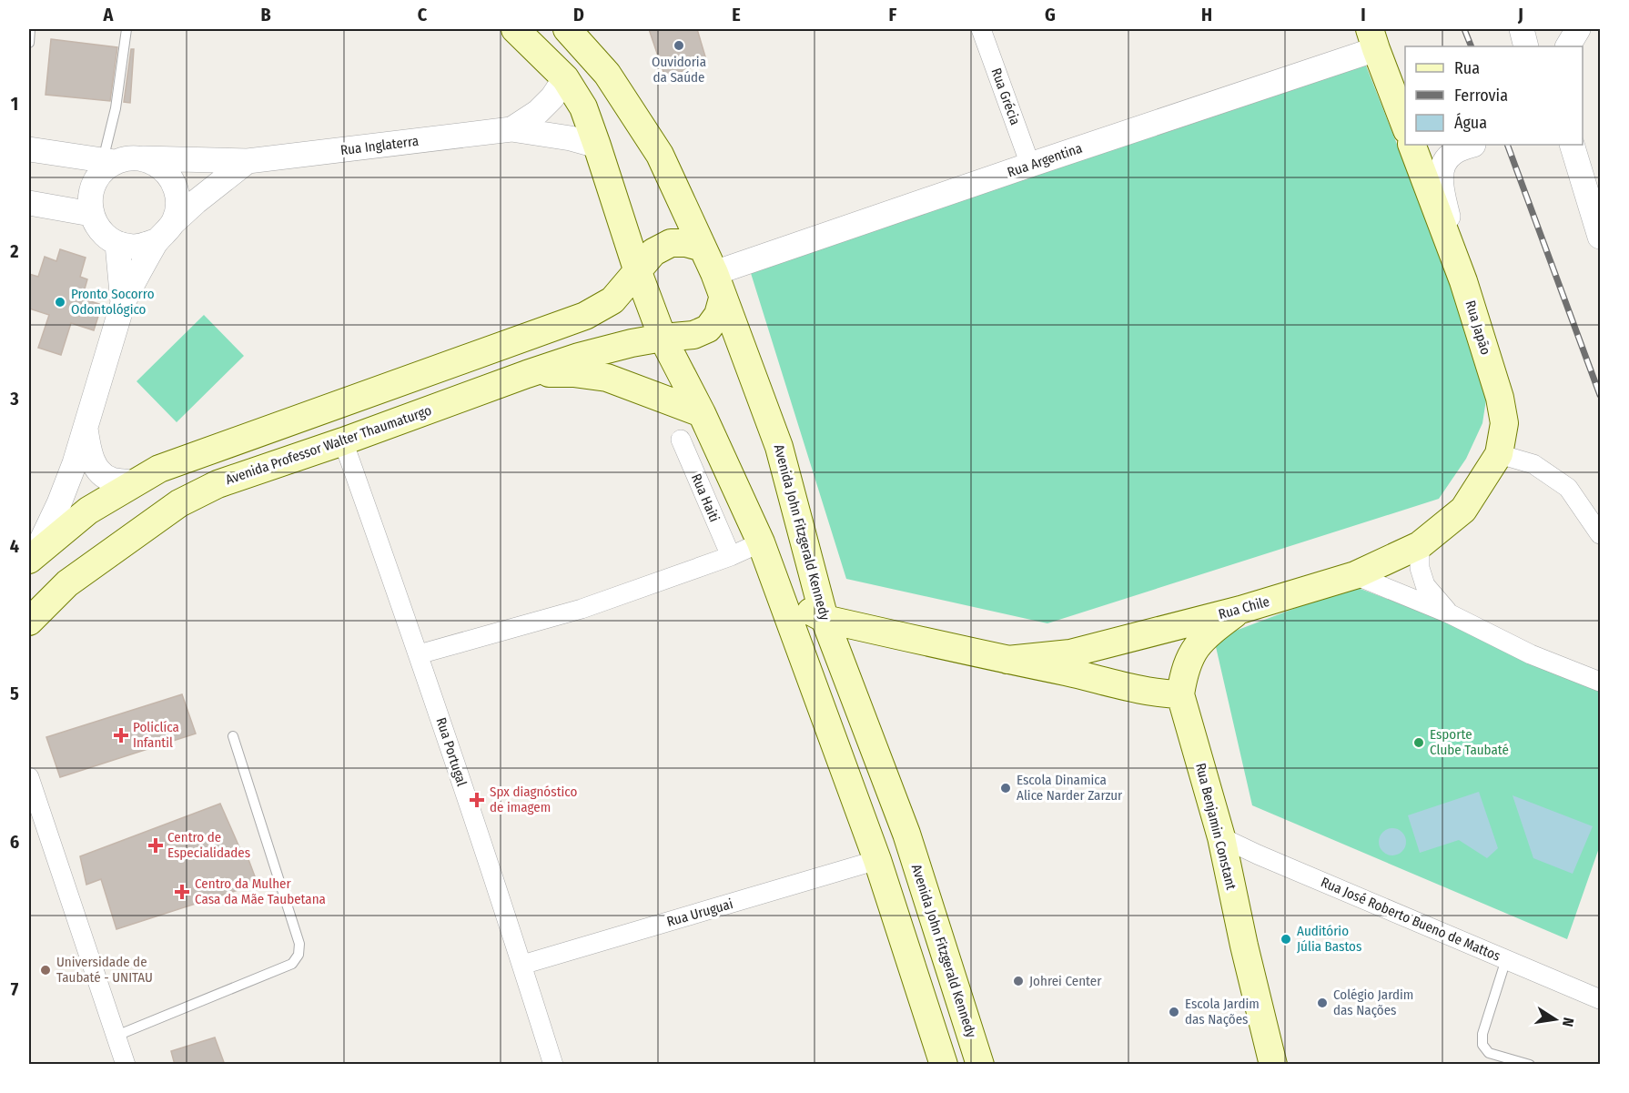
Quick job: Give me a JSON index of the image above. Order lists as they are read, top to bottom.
{
  "streets": {
    "main road": [
      "Rua Japão",
      "Avenida Professor Walter Thaumaturgo",
      "Avenida John Fitzgerald Kennedy",
      "Rua Chile",
      "Rua Benjamin Constant"
    ],
    "street": [
      "Rua Grécia",
      "Rua Inglaterra",
      "Rua Argentina",
      "Rua Haiti",
      "Rua Portugal",
      "Rua Uruguai",
      "Rua José Roberto Bueno de Mattos"
    ]
  },
  "crossings": [
    ["Rua Grécia", "Rua Argentina"],
    ["Rua Argentina", "Avenida Professor Walter Thaumaturgo"],
    ["Rua Argentina", "Avenida John Fitzgerald Kennedy"],
    ["Rua Japão", "Rua Chile"],
    ["Avenida Professor Walter Thaumaturgo", "Avenida John Fitzgerald Kennedy"],
    ["Avenida Professor Walter Thaumaturgo", "Rua Portugal"],
    ["Avenida John Fitzgerald Kennedy", "Rua Chile"],
    ["Rua Chile", "Rua Benjamin Constant"],
    ["Rua Portugal", "Rua Uruguai"],
    ["Rua Benjamin Constant", "Rua José Roberto Bueno de Mattos"]
  ],
  "places": {
    "other": [
      "Ouvidoria da Saúde",
      "Pronto Socorro Odontológico",
      "Esporte Clube Taubaté",
      "Escola Dinamica Alice Narder Zarzur",
      "Auditório Júlia Bastos",
      "Universidade de Taubaté - UNITAU",
      "Johrei Center",
      "Colégio Jardim das Nações",
      "Escola Jardim das Nações"
    ],
    "health": [
      "Policlíca Infantil",
      "Spx diagnóstico de imagem",
      "Centro de Especialidades",
      "Centro da Mulher Casa da Mãe Taubetana"
    ]
  },
  "legend": ["Rua", "Ferrovia", "Água"],
  "north": "right",
  "grid": {
    "columns": [
      "A",
      "B",
      "C",
      "D",
      "E",
      "F",
      "G",
      "H",
      "I",
      "J"
    ],
    "rows": [
      "1",
      "2",
      "3",
      "4",
      "5",
      "6",
      "7"
    ]
  }
}
